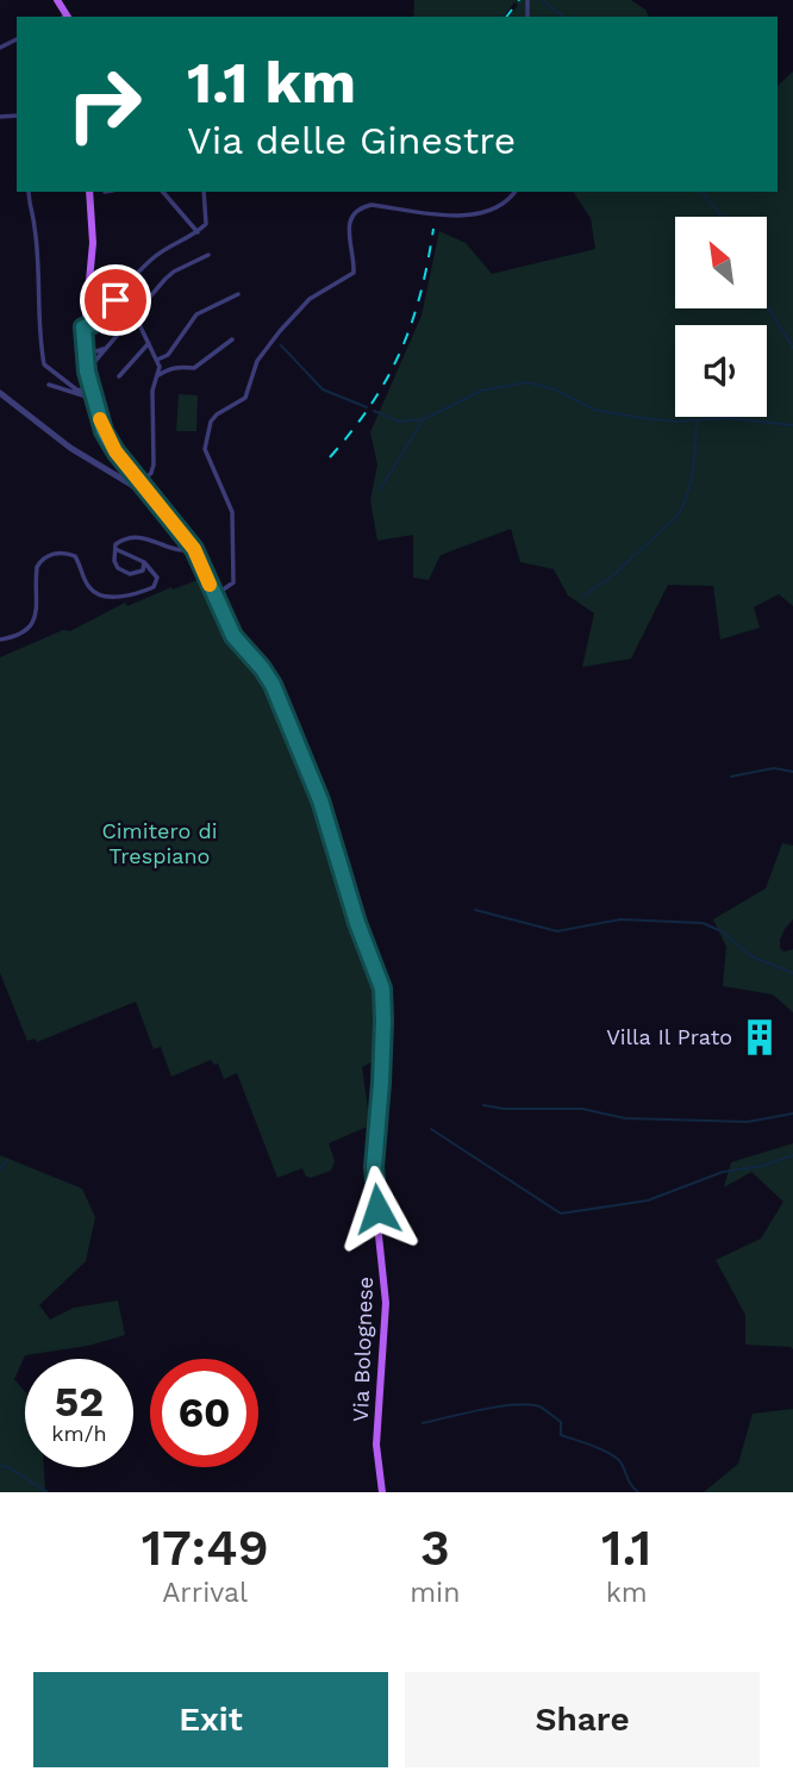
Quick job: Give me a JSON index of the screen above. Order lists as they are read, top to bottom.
{
  "streets": {
    "main road": ["Via Bolognese"]
  },
  "parks": ["Cimitero di Trespiano"],
  "places": {
    "building": ["Villa Il Prato"]
  },
  "north": "top left",
  "page": {
    "turn": ["1.1 km", "Via delle Ginestre"],
    "speed": "52 km/h",
    "limit": "60",
    "eta": [
      "17:49",
      "Arrival",
      "3",
      "min",
      "1.1",
      "km"
    ],
    "buttons": ["Exit", "Share"]
  }
}
